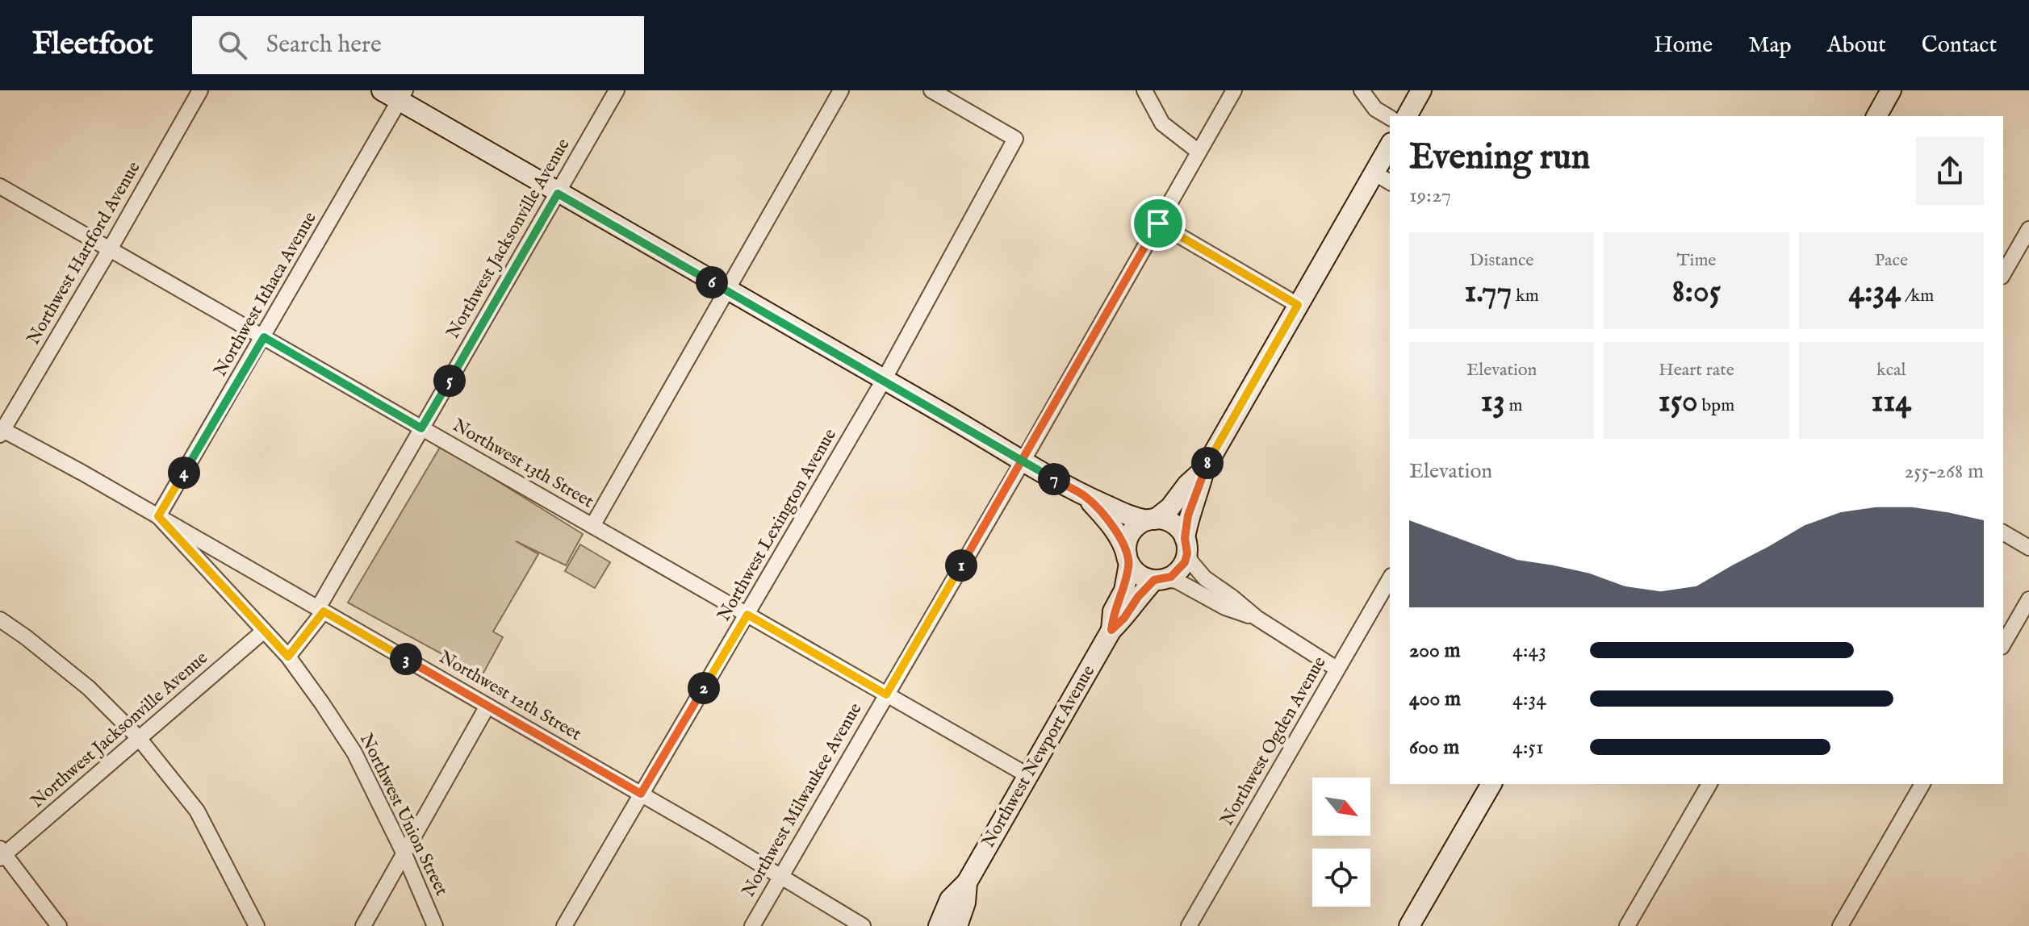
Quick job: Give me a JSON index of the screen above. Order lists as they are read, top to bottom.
{
  "streets": {
    "main road": ["Northwest Newport Avenue"],
    "street": [
      "Northwest Jacksonville Avenue",
      "Northwest Hartford Avenue",
      "Northwest Ithaca Avenue",
      "Northwest 13th Street",
      "Northwest Lexington Avenue",
      "Northwest 12th Street",
      "Northwest Ogden Avenue",
      "Northwest Milwaukee Avenue",
      "Northwest Union Street"
    ]
  },
  "crossings": [
    ["Northwest Jacksonville Avenue", "Northwest 13th Street"],
    ["Northwest Jacksonville Avenue", "Northwest 12th Street"],
    ["Northwest Jacksonville Avenue", "Northwest Union Street"],
    ["Northwest Hartford Avenue", "Northwest 13th Street"],
    ["Northwest Hartford Avenue", "Northwest 12th Street"],
    ["Northwest Ithaca Avenue", "Northwest 13th Street"],
    ["Northwest Ithaca Avenue", "Northwest 12th Street"],
    ["Northwest Ithaca Avenue", "Northwest Union Street"],
    ["Northwest 13th Street", "Northwest Lexington Avenue"],
    ["Northwest 13th Street", "Northwest Newport Avenue"],
    ["Northwest 13th Street", "Northwest Milwaukee Avenue"],
    ["Northwest Lexington Avenue", "Northwest 12th Street"],
    ["Northwest 12th Street", "Northwest Milwaukee Avenue"],
    ["Northwest 12th Street", "Northwest Union Street"]
  ],
  "north": "bottom right",
  "page": {
    "header": "Fleetfoot",
    "search": "Search here",
    "nav": [
      "Home",
      "Map",
      "About",
      "Contact"
    ],
    "heading": ["Evening run", "19:27"],
    "stats": [
      ["Distance", "1.77 km"],
      ["Time", "8:05"],
      ["Pace", "4:34 /km"],
      ["Elevation", "13 m"],
      ["Heart rate", "150 bpm"],
      ["kcal", "114"]
    ],
    "pins": [
      "6",
      "5",
      "8",
      "4",
      "7",
      "1",
      "3",
      "2"
    ],
    "chart": ["Elevation", "255–268 m"],
    "list": [
      {
        "name": "200 m",
        "note": "4:43"
      },
      {
        "name": "400 m",
        "note": "4:34"
      },
      {
        "name": "600 m",
        "note": "4:51"
      }
    ]
  }
}
